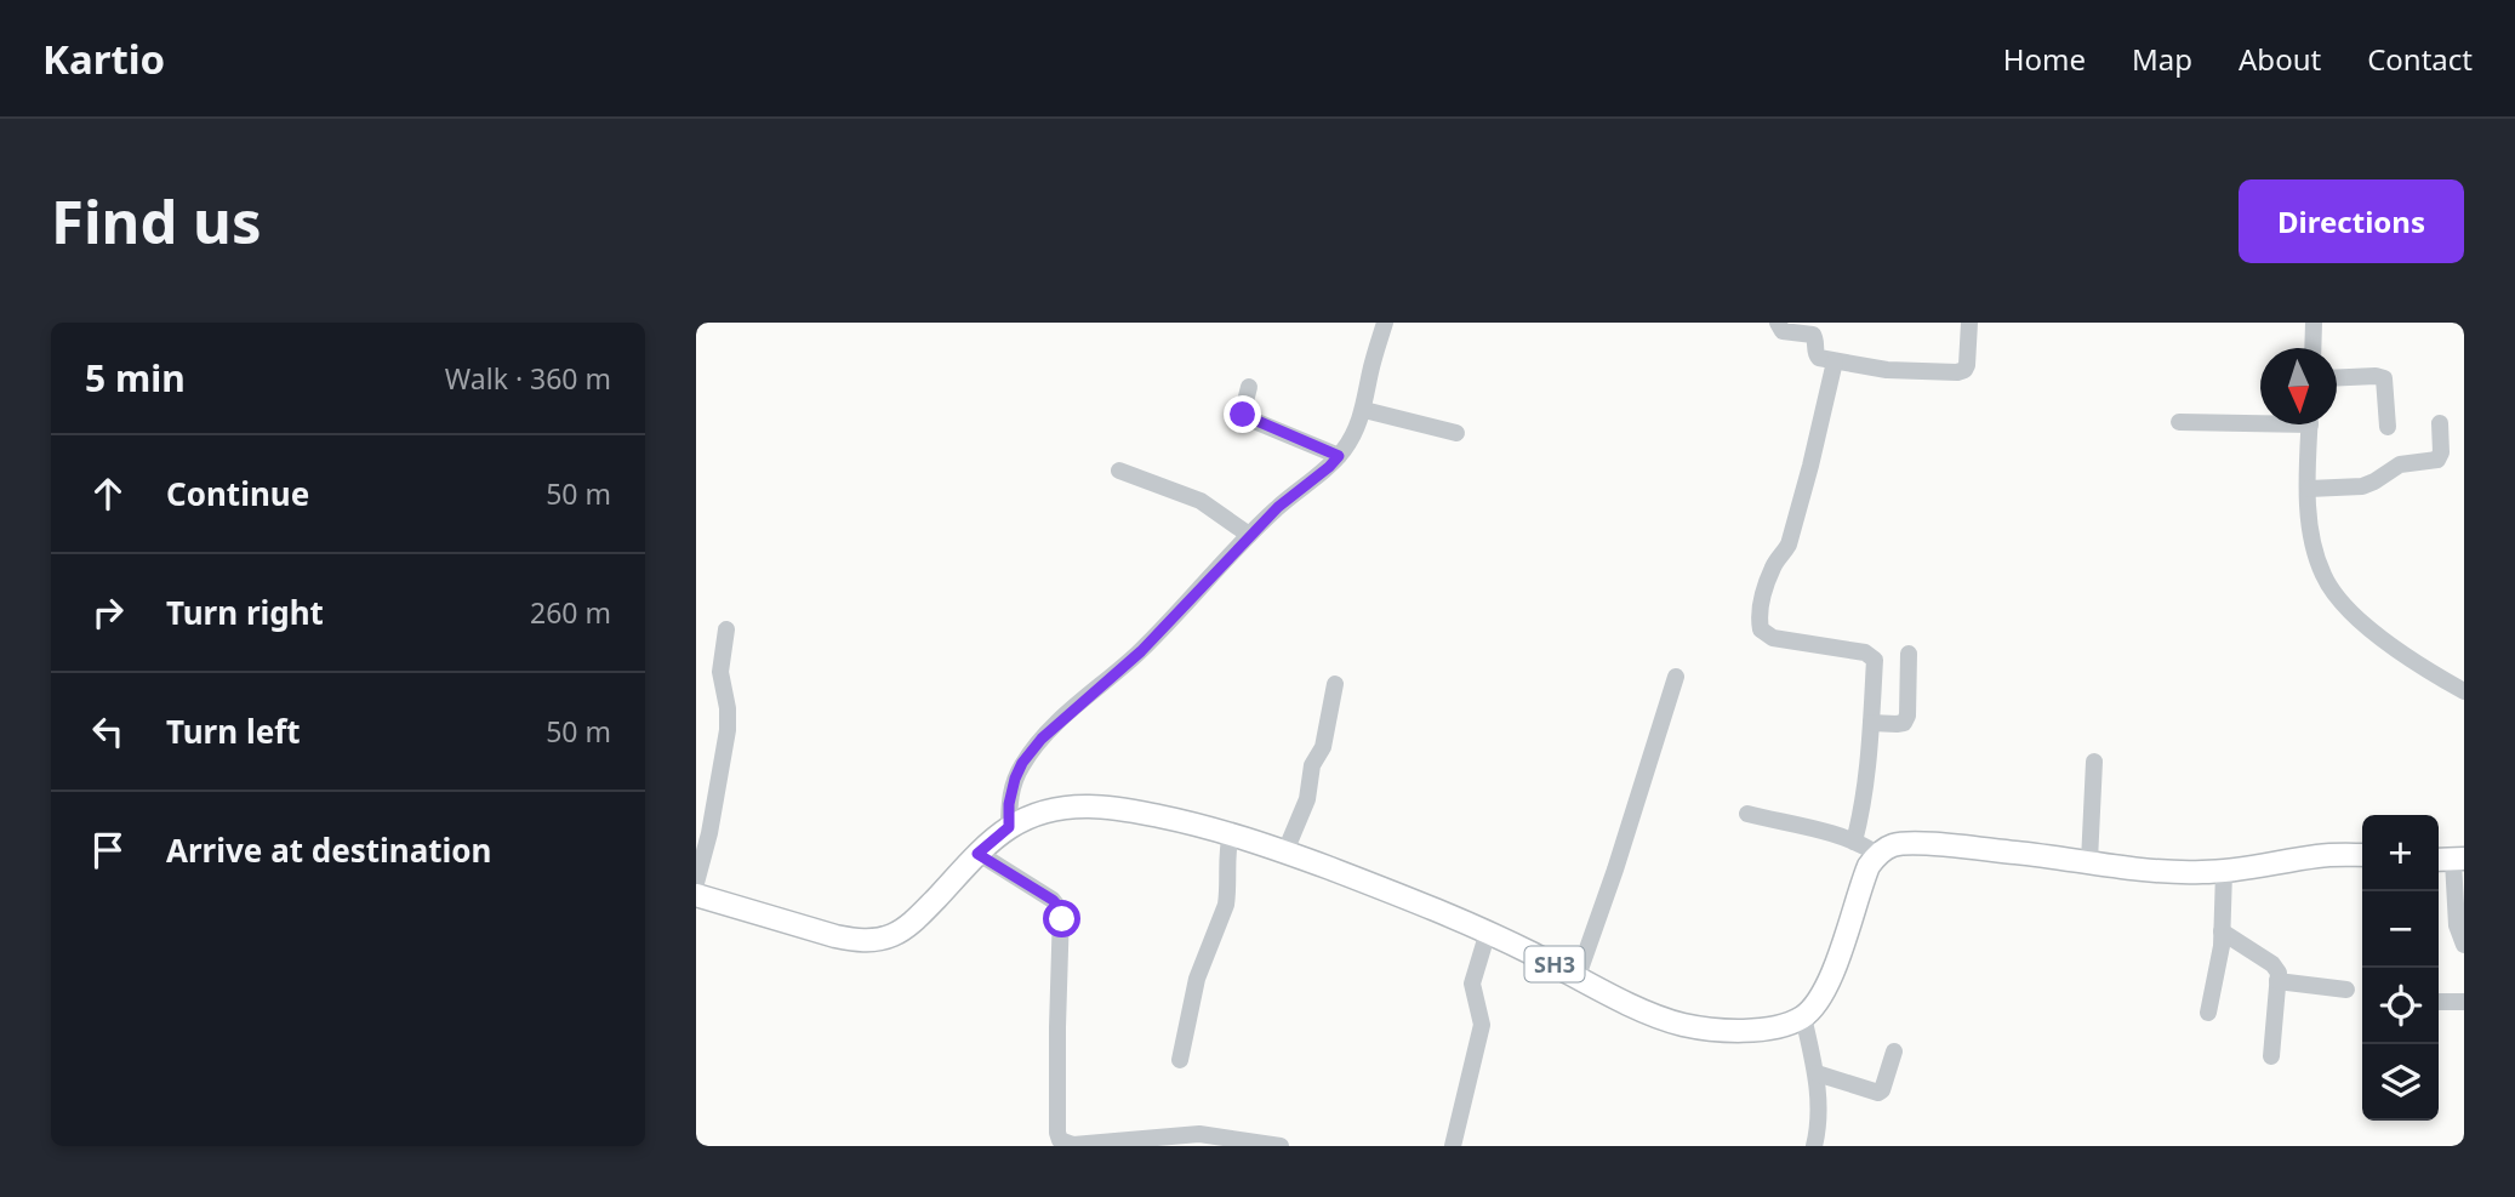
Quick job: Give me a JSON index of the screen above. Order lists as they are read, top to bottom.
{
  "streets": {
    "main road": ["SH3"]
  },
  "north": "bottom",
  "page": {
    "header": "Kartio",
    "nav": [
      "Home",
      "Map",
      "About",
      "Contact"
    ],
    "buttons": "Directions",
    "title": "Find us",
    "heading": ["5 min", "Walk · 360 m"],
    "list": [
      ["Continue", "50 m"],
      ["Turn right", "260 m"],
      ["Turn left", "50 m"],
      "Arrive at destination"
    ],
    "map_buttons": ["+", "−"]
  }
}
